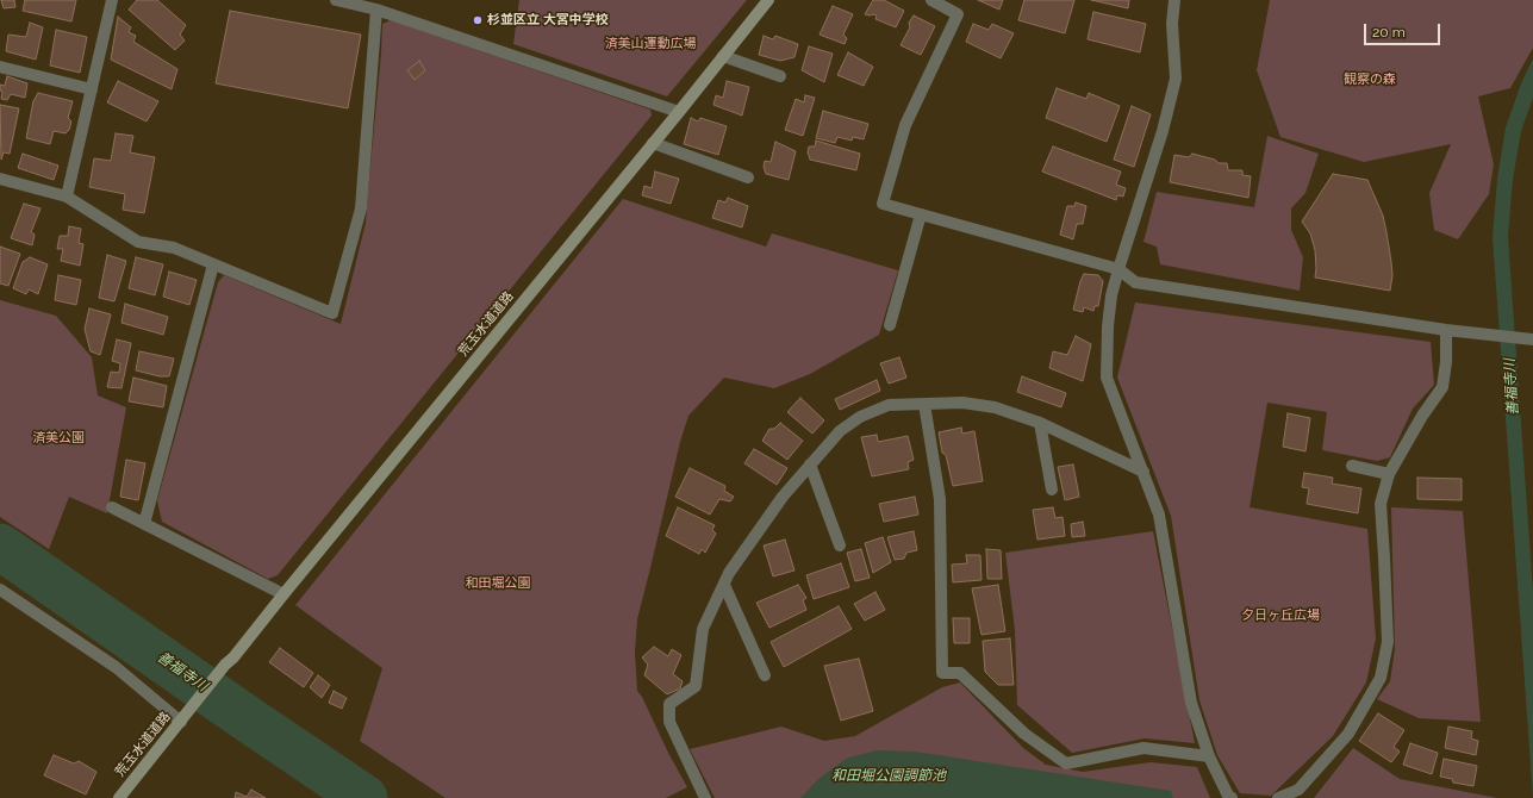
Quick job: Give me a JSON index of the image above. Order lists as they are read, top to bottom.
{
  "streets": {
    "main road": ["荒玉水道道路"]
  },
  "water": ["善福寺川", "和田堀公園調節池"],
  "parks": [
    "済美山運動広場",
    "観察の森",
    "済美公園",
    "和田堀公園",
    "夕日ヶ丘広場"
  ],
  "places": ["杉並区立 大宮中学校"],
  "scale_bar": "20 m"
}
